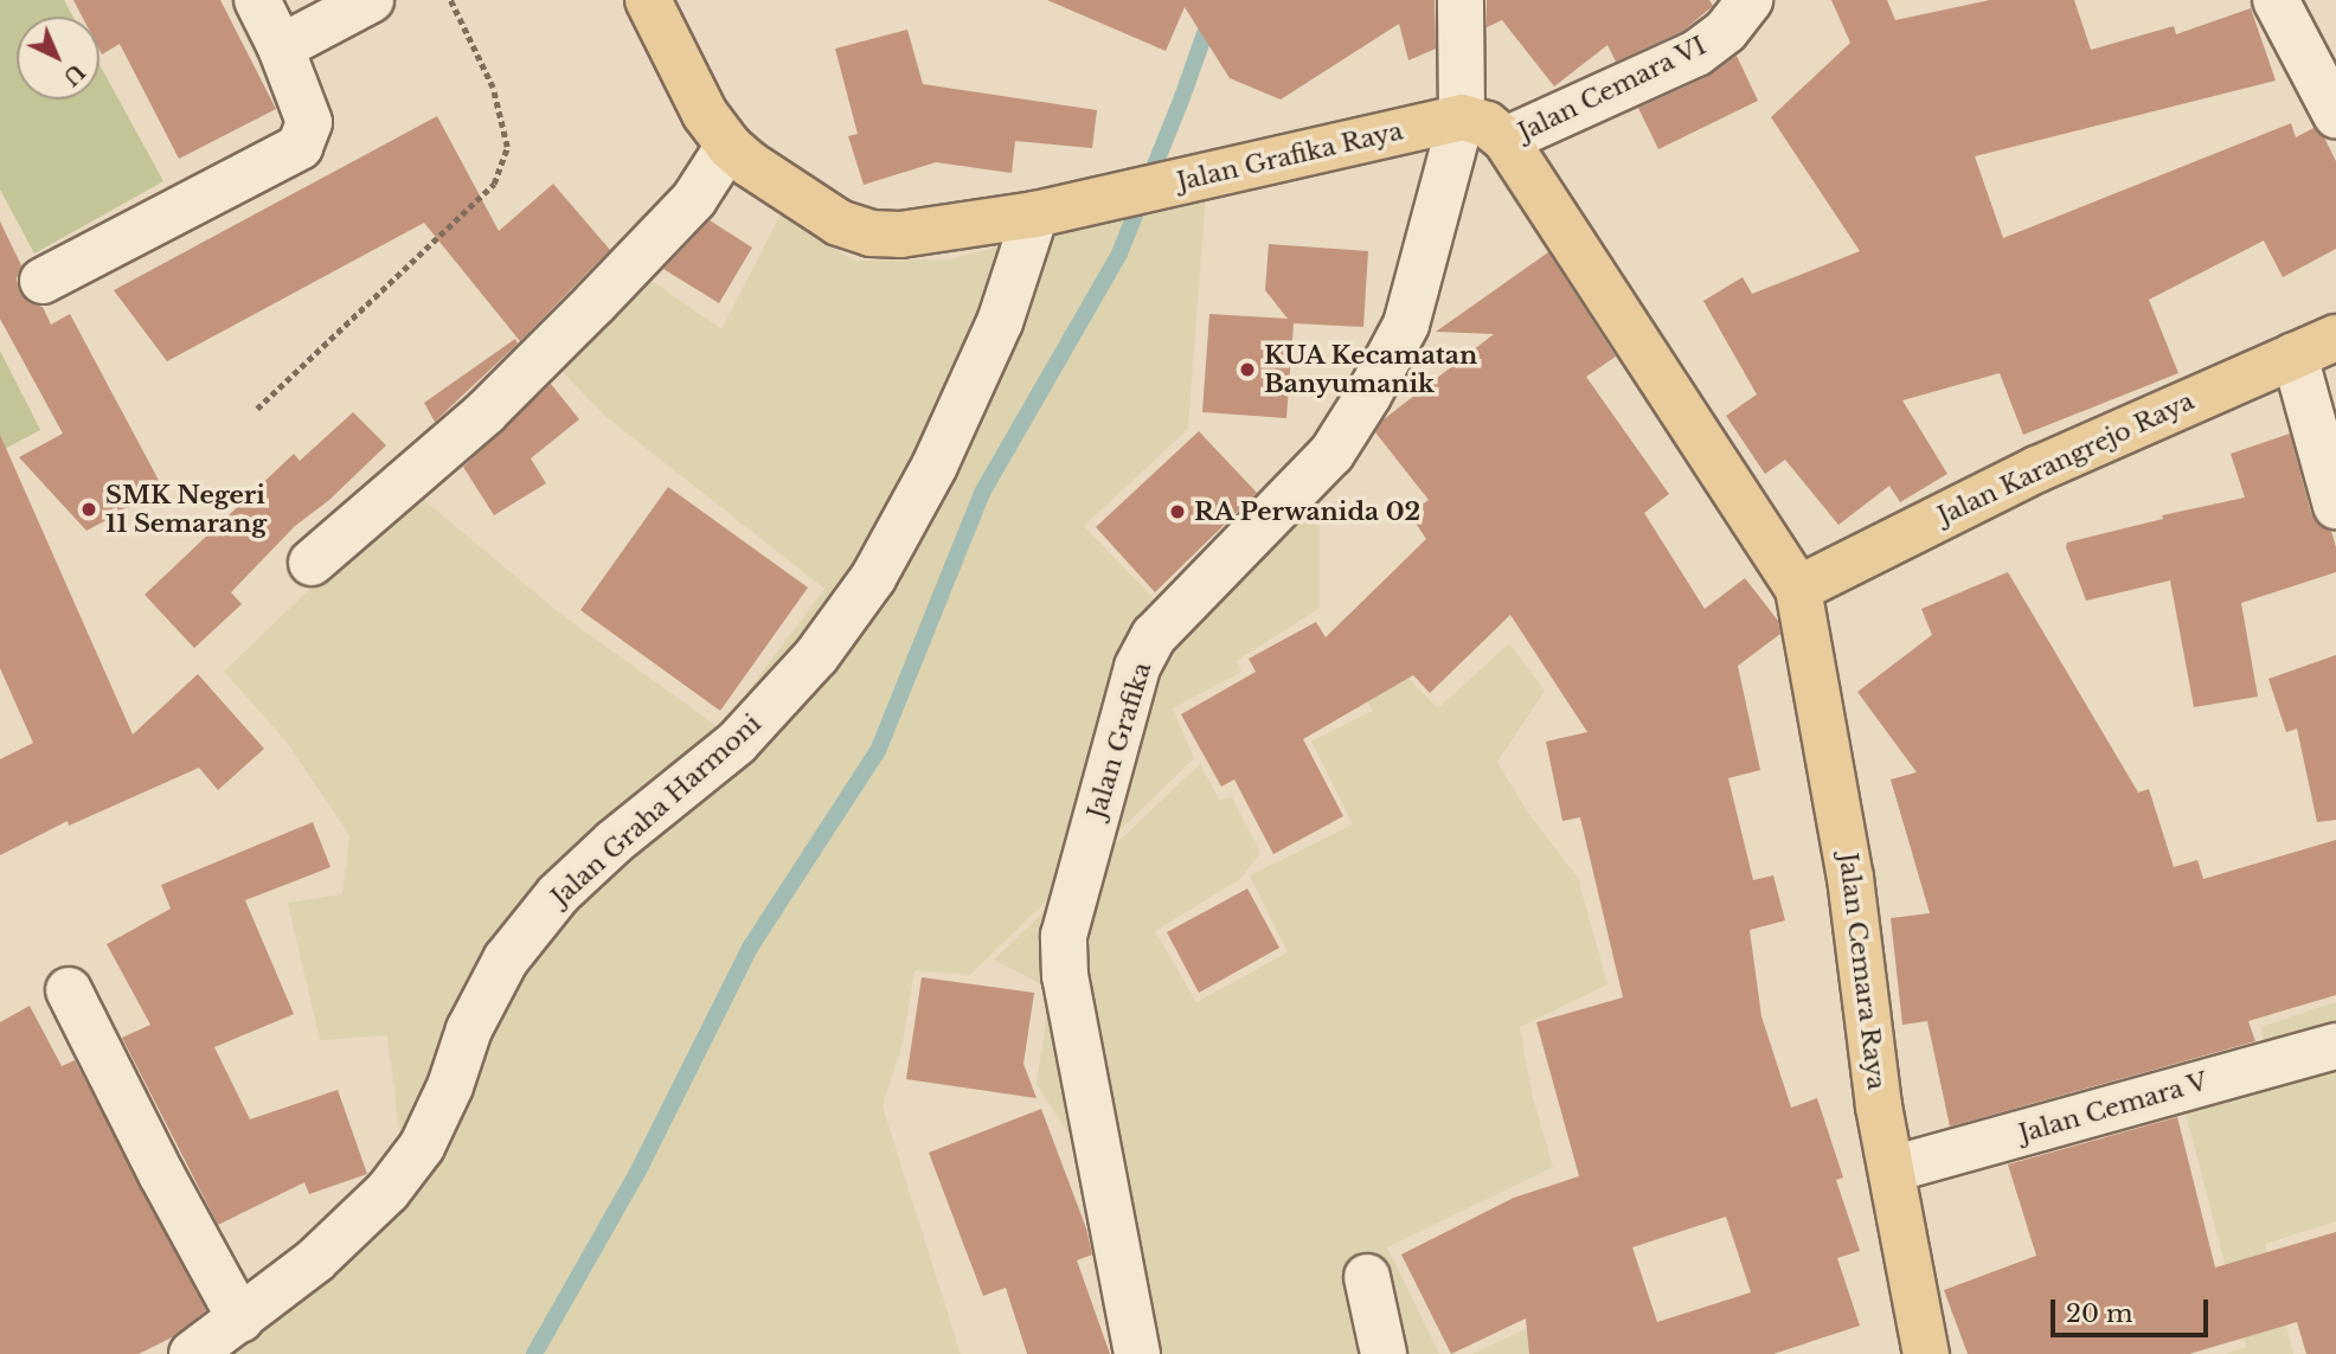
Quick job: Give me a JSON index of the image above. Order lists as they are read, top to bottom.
{
  "streets": {
    "main road": ["Jalan Grafika Raya", "Jalan Karangrejo Raya", "Jalan Cemara Raya"],
    "street": [
      "Jalan Cemara VI",
      "Jalan Grafika",
      "Jalan Graha Harmoni",
      "Jalan Cemara V"
    ]
  },
  "crossings": [
    ["Jalan Grafika Raya", "Jalan Grafika"],
    ["Jalan Grafika Raya", "Jalan Graha Harmoni"],
    ["Jalan Karangrejo Raya", "Jalan Cemara Raya"],
    ["Jalan Cemara Raya", "Jalan Cemara V"]
  ],
  "places": ["KUA Kecamatan Banyumanik", "SMK Negeri 11 Semarang", "RA Perwanida 02"],
  "scale_bar": "20 m",
  "north": "bottom right"
}
